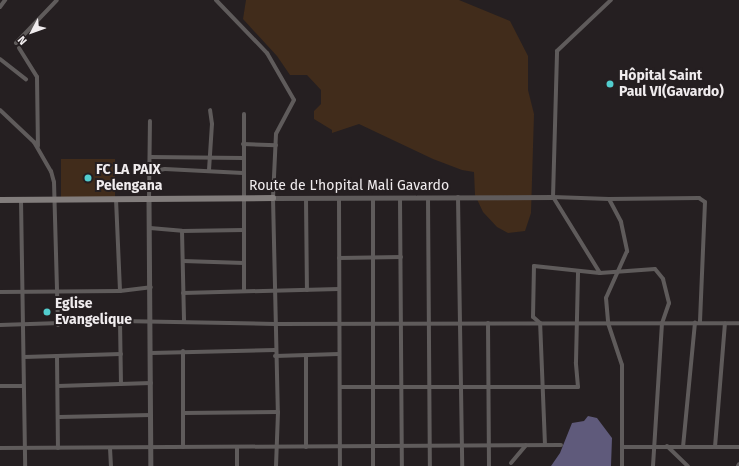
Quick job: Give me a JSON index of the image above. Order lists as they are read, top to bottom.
{
  "streets": {
    "main road": ["Route de L'hopital Mali Gavardo"]
  },
  "places": ["Hôpital Saint Paul VI(Gavardo)", "FC LA PAIX Pelengana", "Eglise Evangelique"],
  "north": "bottom left"
}
